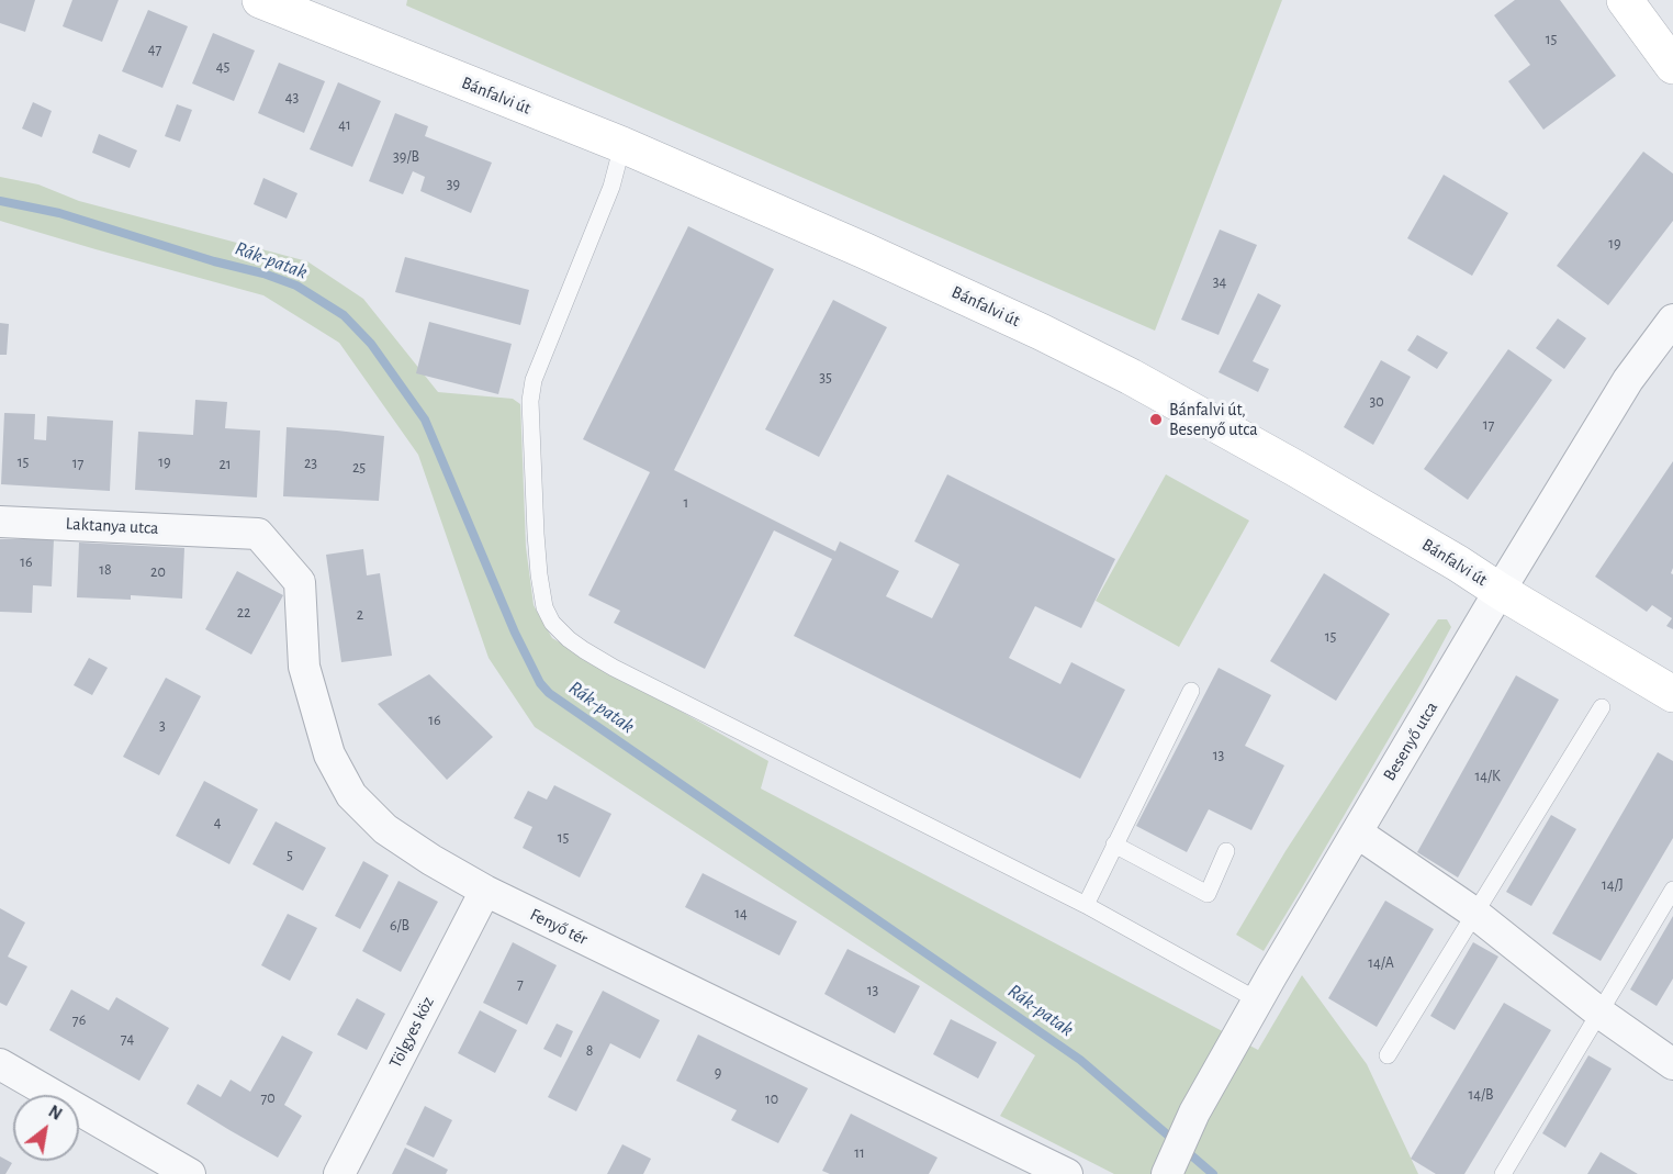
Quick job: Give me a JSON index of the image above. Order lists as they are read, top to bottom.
{
  "streets": {
    "street": [
      "Bánfalvi út",
      "Laktanya utca",
      "Besenyő utca",
      "Fenyő tér",
      "Tölgyes köz"
    ]
  },
  "crossings": [
    ["Bánfalvi út", "Besenyő utca"],
    ["Laktanya utca", "Fenyő tér"],
    ["Fenyő tér", "Tölgyes köz"]
  ],
  "water": ["Rák-patak"],
  "places": ["Bánfalvi út, Besenyő utca"],
  "house_numbers": [
    "15",
    "47",
    "45",
    "43",
    "41",
    "39/B",
    "39",
    "19",
    "34",
    "35",
    "30",
    "17",
    "15",
    "19",
    "17",
    "23",
    "21",
    "25",
    "1",
    "16",
    "18",
    "20",
    "22",
    "2",
    "15",
    "16",
    "3",
    "13",
    "14/K",
    "4",
    "15",
    "5",
    "14/J",
    "14",
    "6/B",
    "14/A",
    "7",
    "13",
    "76",
    "74",
    "8",
    "9",
    "14/B",
    "70",
    "10",
    "11"
  ],
  "north": "top right"
}
